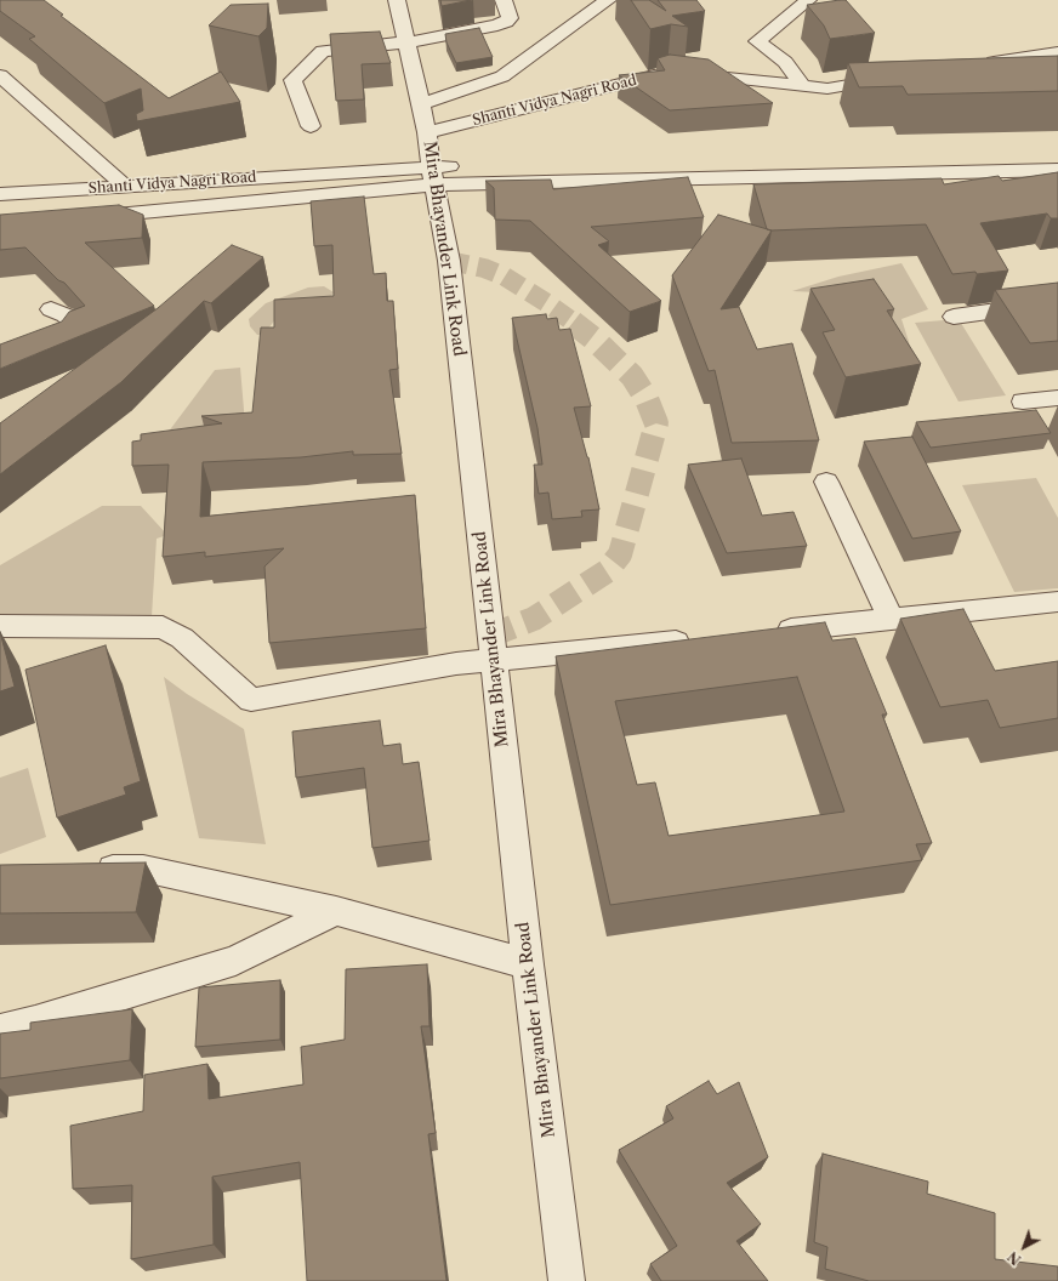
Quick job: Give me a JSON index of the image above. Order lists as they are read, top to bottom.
{
  "streets": {
    "street": ["Shanti Vidya Nagri Road", "Mira Bhayander Link Road"]
  },
  "crossings": [
    ["Shanti Vidya Nagri Road", "Mira Bhayander Link Road"]
  ],
  "north": "bottom left"
}
